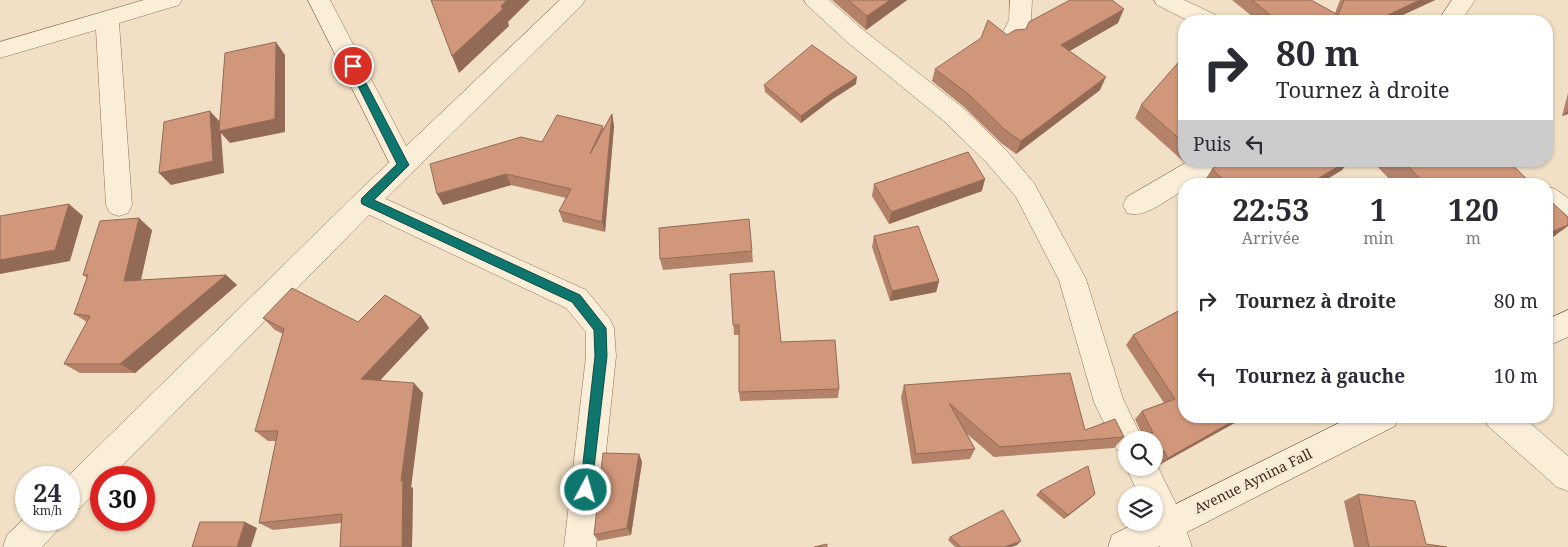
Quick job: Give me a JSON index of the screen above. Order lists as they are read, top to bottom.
{
  "streets": {
    "street": ["Avenue Aynina Fall"]
  },
  "page": {
    "turn": ["80 m", "Tournez à droite"],
    "then": "Puis",
    "eta": [
      "22:53",
      "Arrivée",
      "1",
      "min",
      "120",
      "m"
    ],
    "list": [
      {
        "name": "Tournez à droite",
        "value": "80 m"
      },
      {
        "name": "Tournez à gauche",
        "value": "10 m"
      }
    ],
    "speed": "24 km/h",
    "limit": "30"
  }
}
